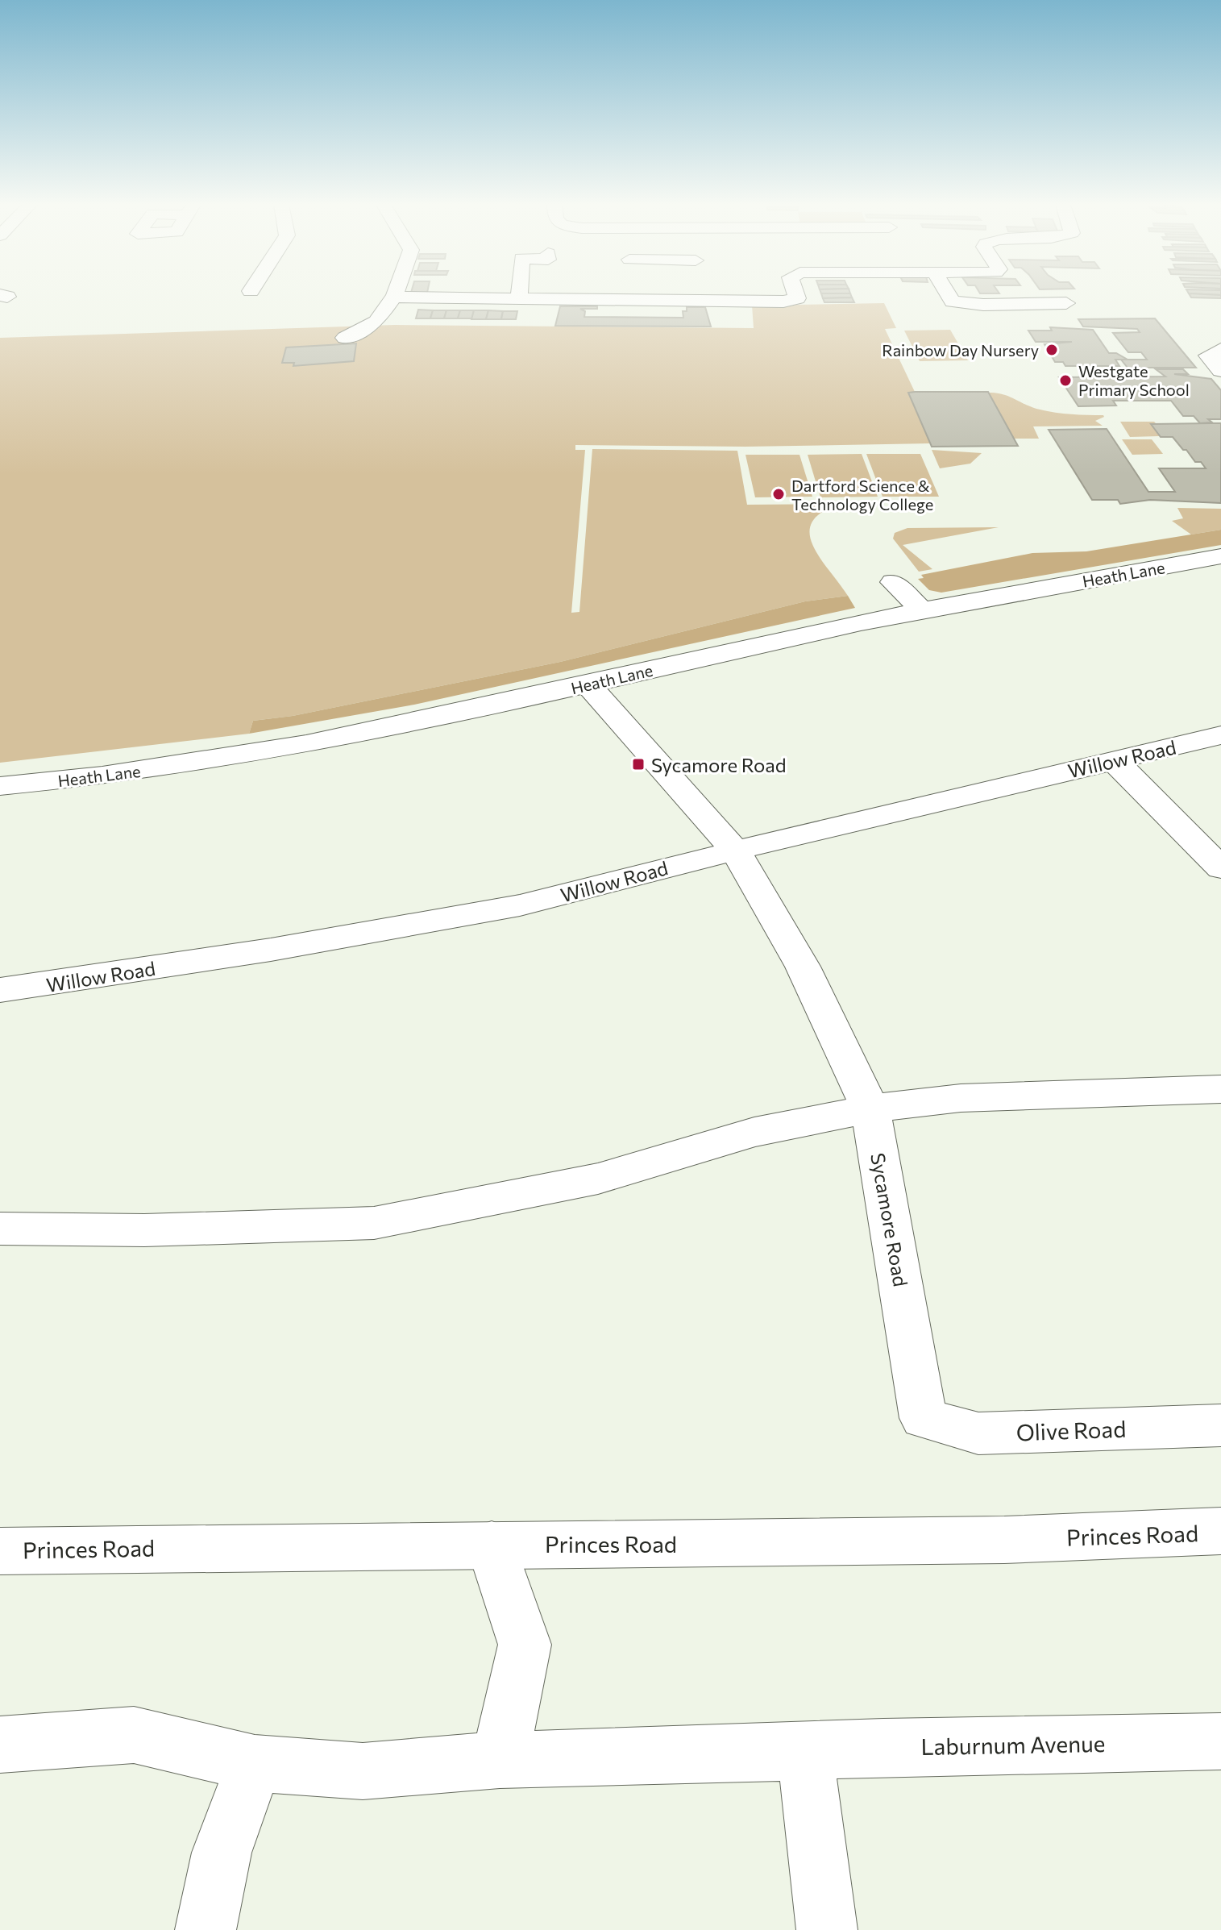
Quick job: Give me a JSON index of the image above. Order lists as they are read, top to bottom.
{
  "streets": {
    "street": [
      "Heath Lane",
      "Willow Road",
      "Sycamore Road",
      "Olive Road",
      "Princes Road",
      "Laburnum Avenue"
    ]
  },
  "crossings": [
    ["Heath Lane", "Sycamore Road"],
    ["Willow Road", "Sycamore Road"],
    ["Sycamore Road", "Olive Road"]
  ],
  "places": {
    "other": ["Rainbow Day Nursery", "Westgate Primary School", "Dartford Science & Technology College"],
    "transit": ["Sycamore Road"]
  }
}
